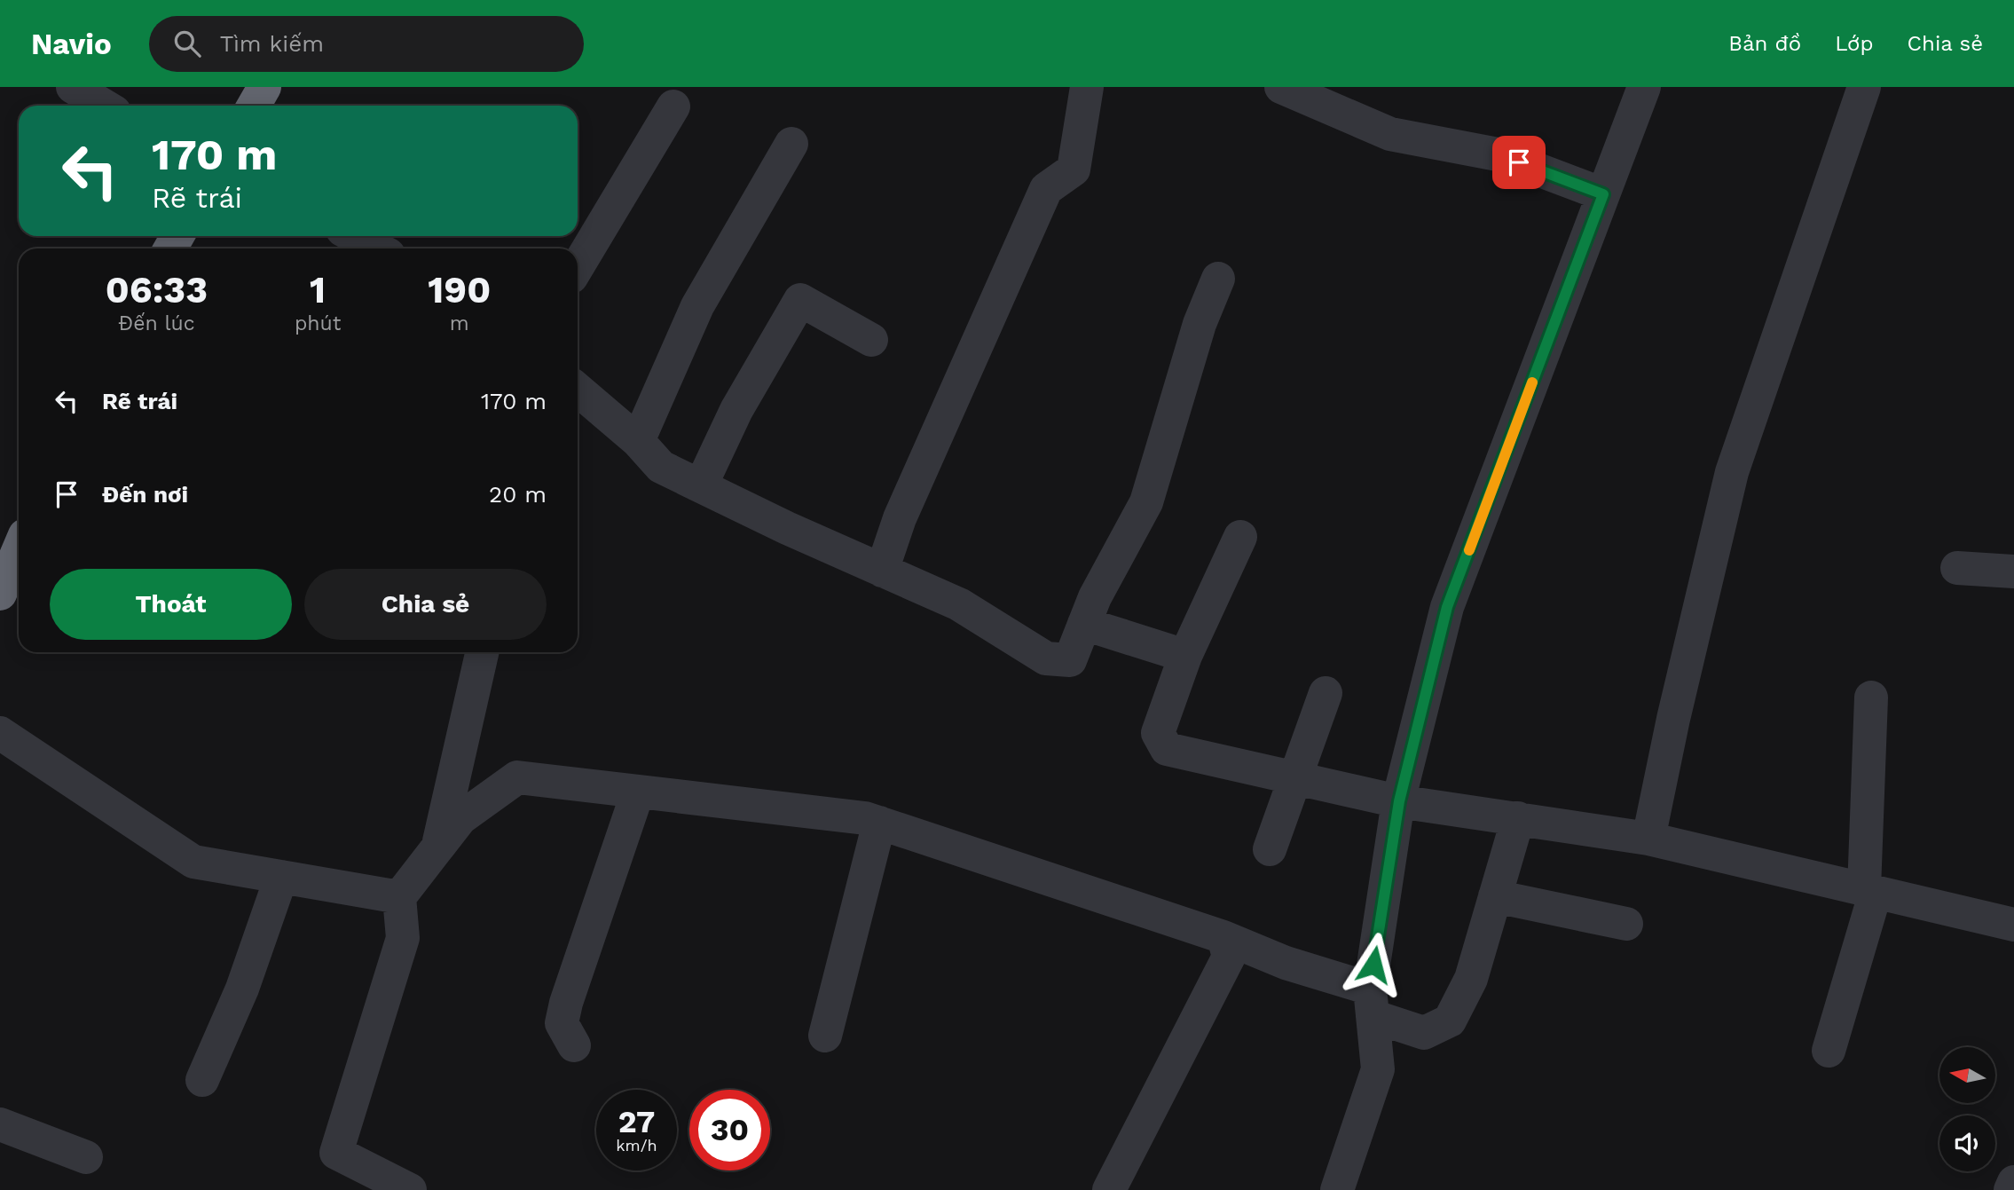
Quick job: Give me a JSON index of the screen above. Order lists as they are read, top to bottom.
{
  "north": "left",
  "page": {
    "header": "Navio",
    "search": "Tìm kiếm",
    "nav": ["Bản đồ", "Lớp", "Chia sẻ"],
    "turn": ["170 m", "Rẽ trái"],
    "eta": [
      "06:33",
      "Đến lúc",
      "1",
      "phút",
      "190",
      "m"
    ],
    "list": [
      {
        "name": "Rẽ trái",
        "value": "170 m"
      },
      {
        "name": "Đến nơi",
        "value": "20 m"
      }
    ],
    "buttons": ["Thoát", "Chia sẻ"],
    "speed": "27 km/h",
    "limit": "30"
  }
}
